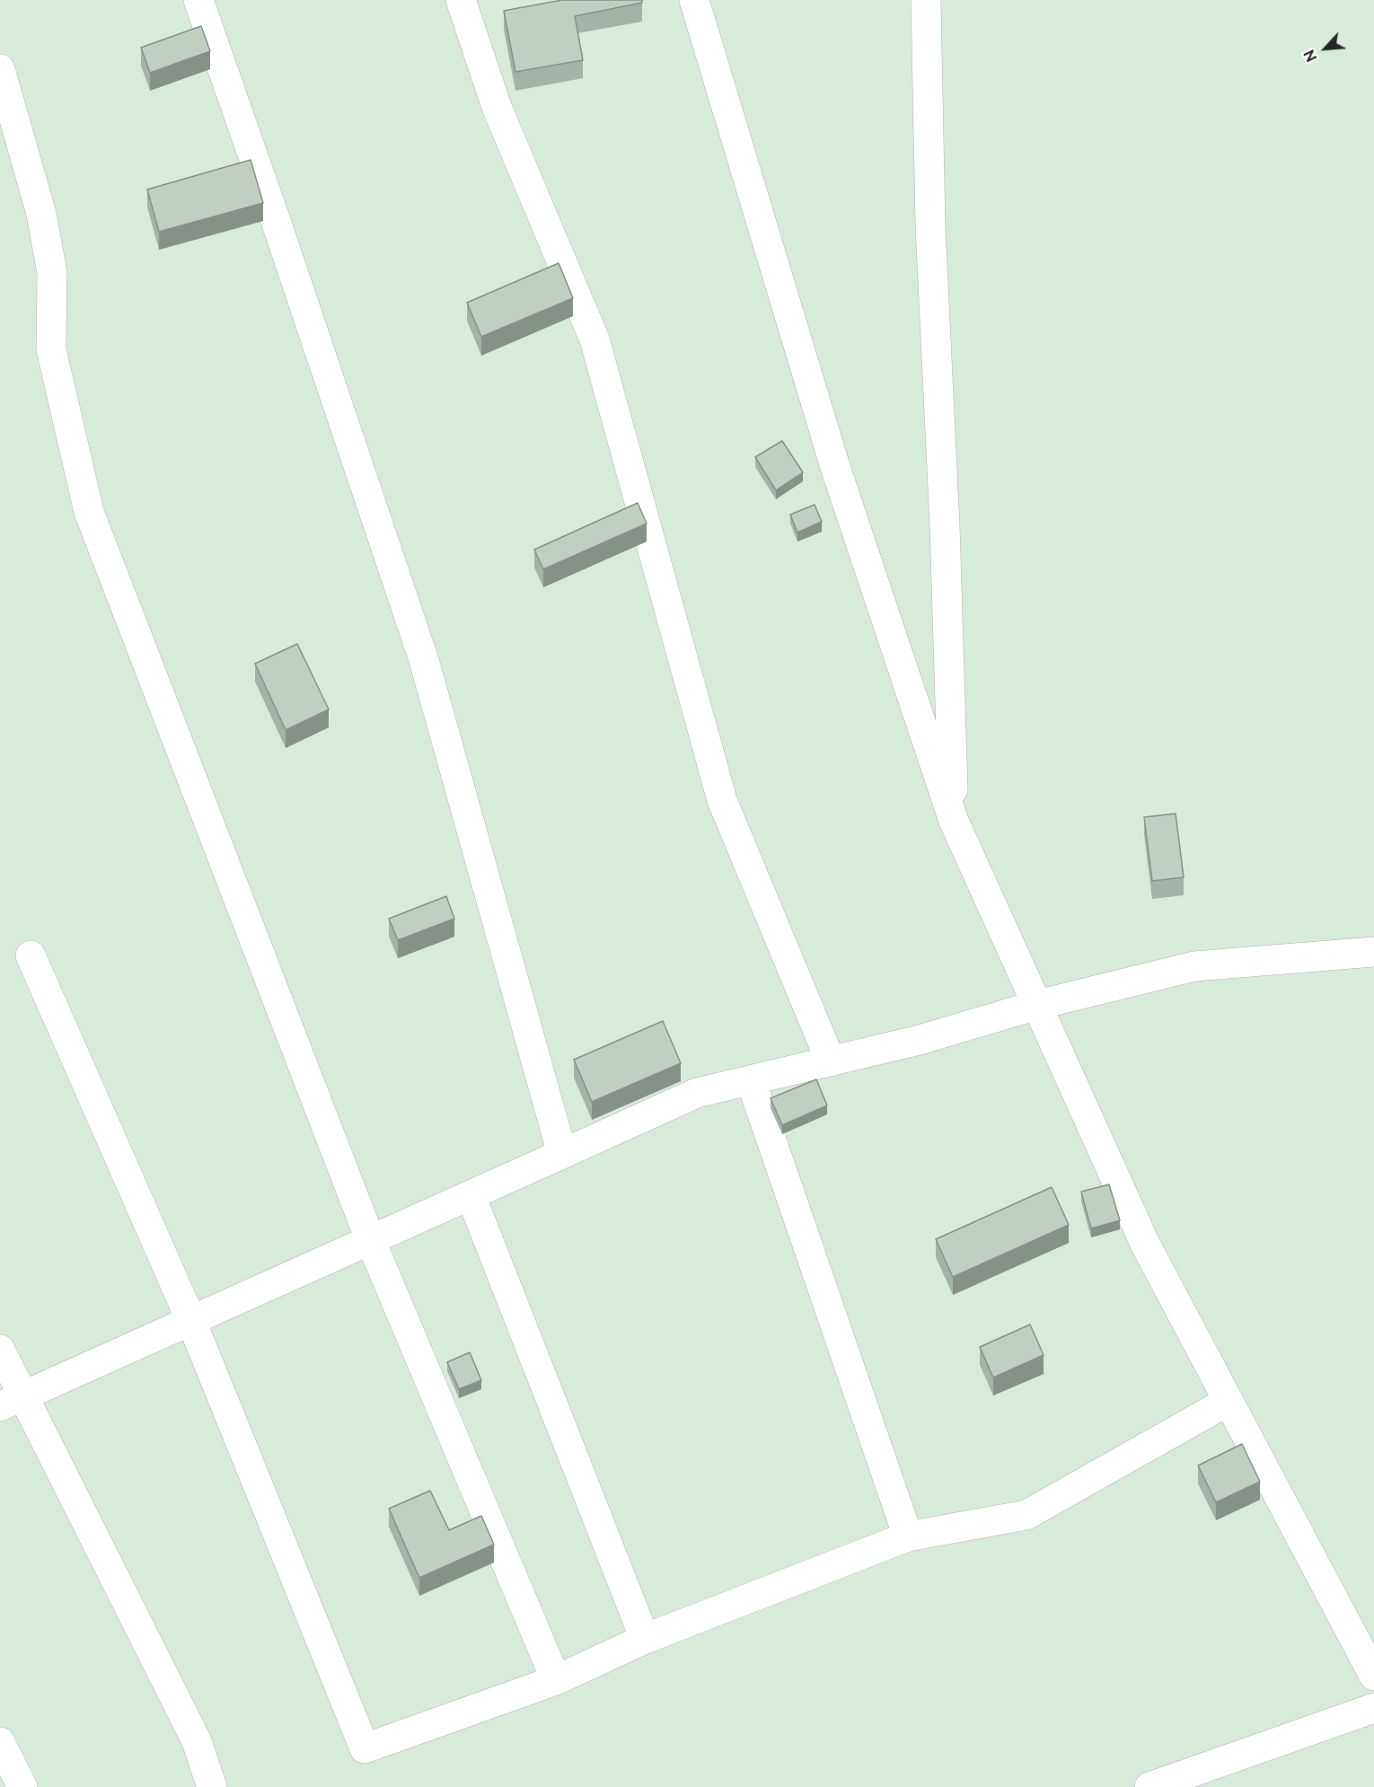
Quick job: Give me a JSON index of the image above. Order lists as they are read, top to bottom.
{
  "north": "bottom left"
}
